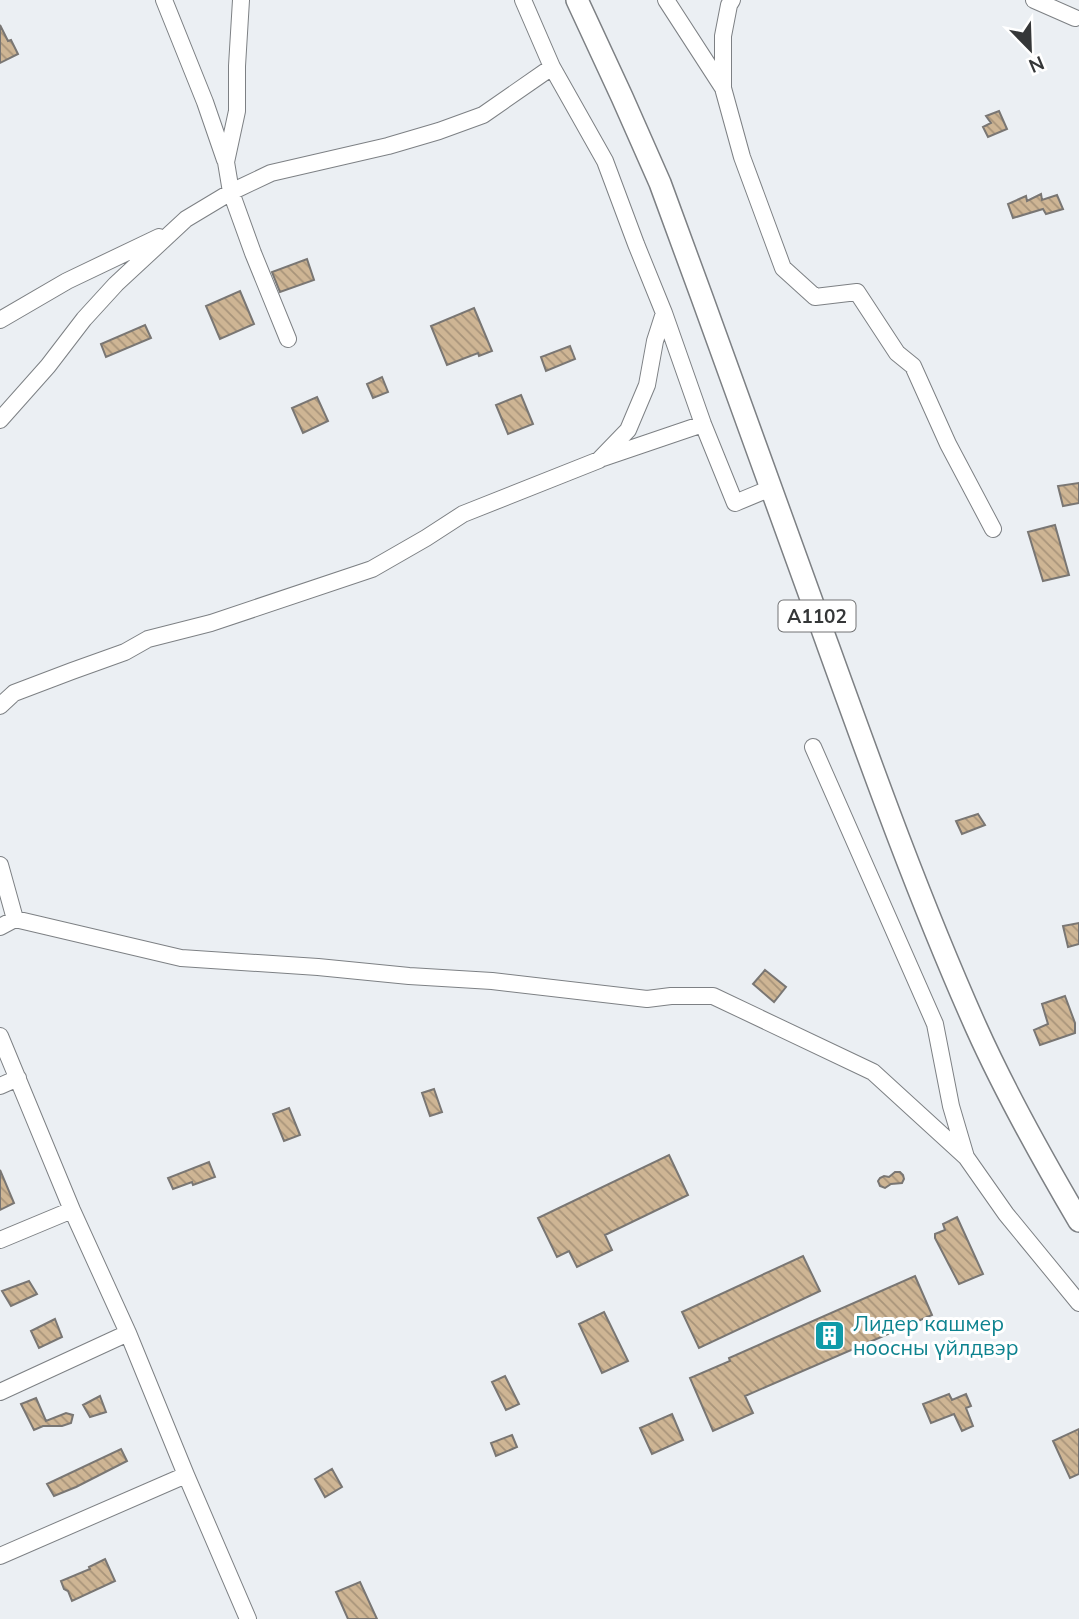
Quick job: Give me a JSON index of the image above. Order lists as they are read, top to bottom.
{
  "streets": {
    "main road": ["A1102"]
  },
  "places": {
    "building": ["Лидер кашмер ноосны үйлдвэр"]
  },
  "north": "bottom right"
}
